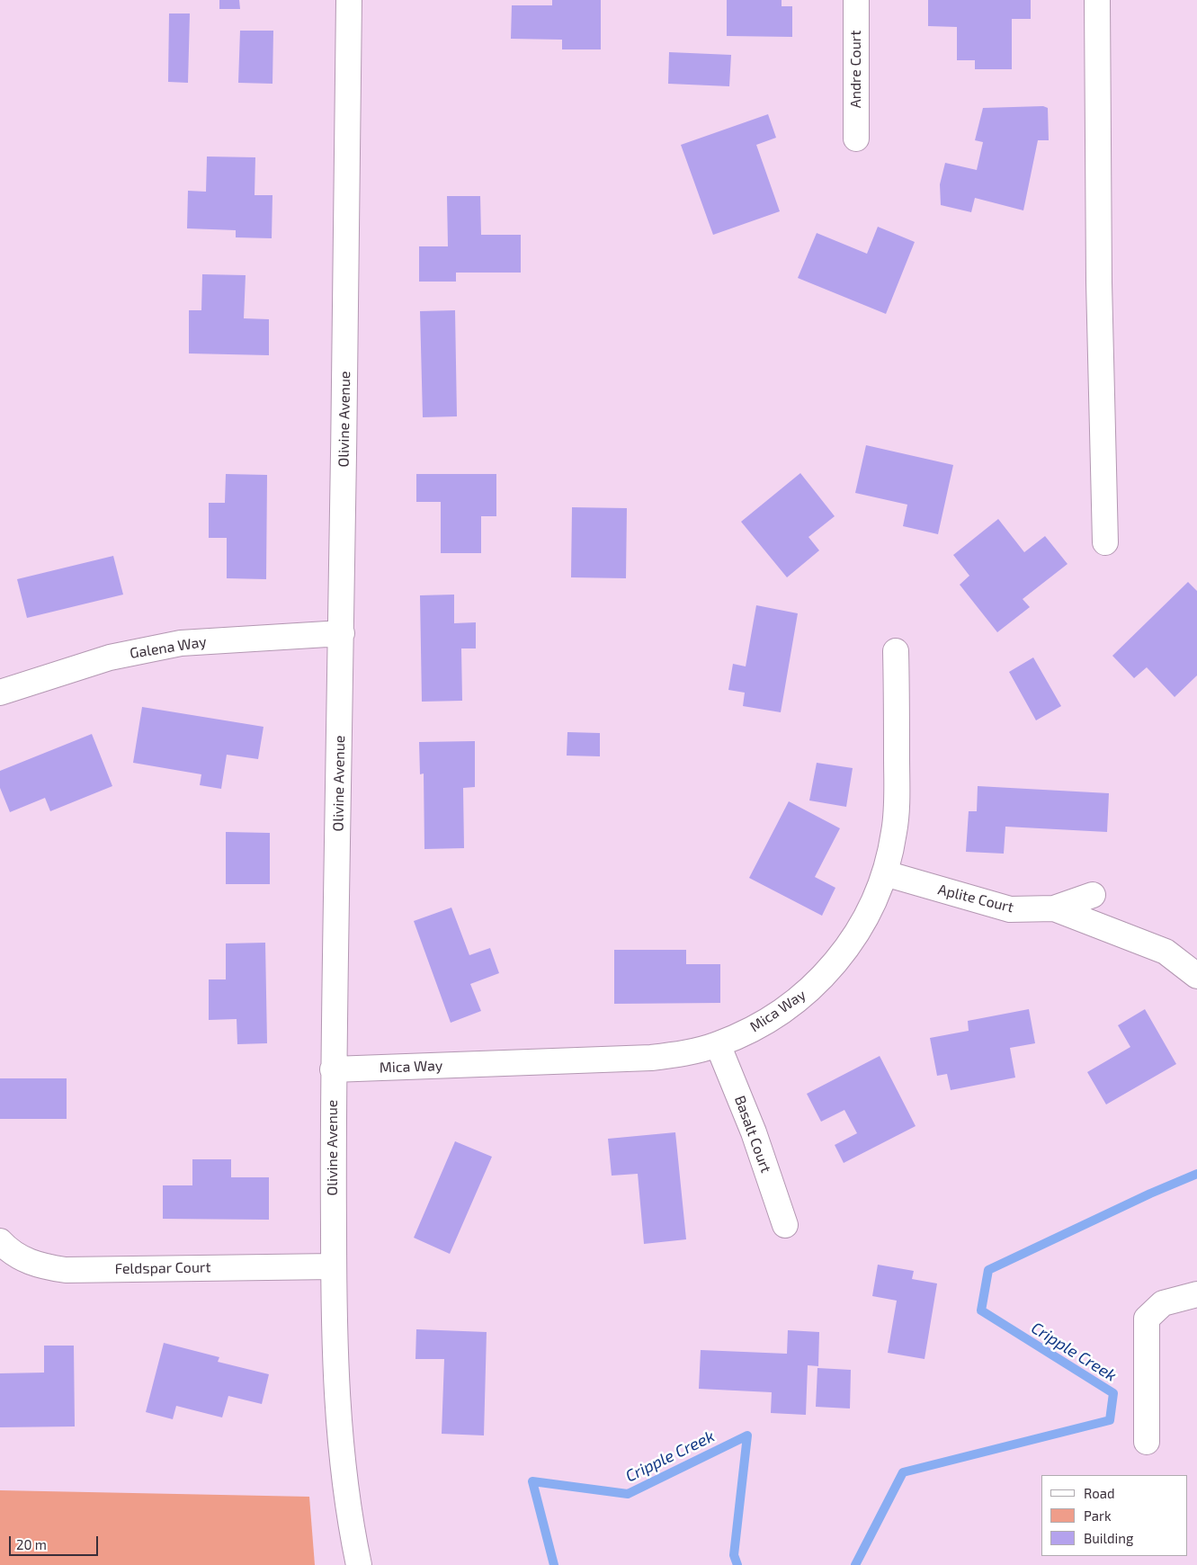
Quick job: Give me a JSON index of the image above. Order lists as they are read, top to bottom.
{
  "streets": {
    "street": [
      "Andre Court",
      "Olivine Avenue",
      "Galena Way",
      "Aplite Court",
      "Mica Way",
      "Basalt Court",
      "Feldspar Court"
    ]
  },
  "crossings": [
    ["Olivine Avenue", "Galena Way"],
    ["Olivine Avenue", "Mica Way"],
    ["Olivine Avenue", "Feldspar Court"],
    ["Aplite Court", "Mica Way"],
    ["Mica Way", "Basalt Court"]
  ],
  "water": ["Cripple Creek"],
  "legend": ["Road", "Park", "Building"],
  "scale_bar": "20 m"
}
